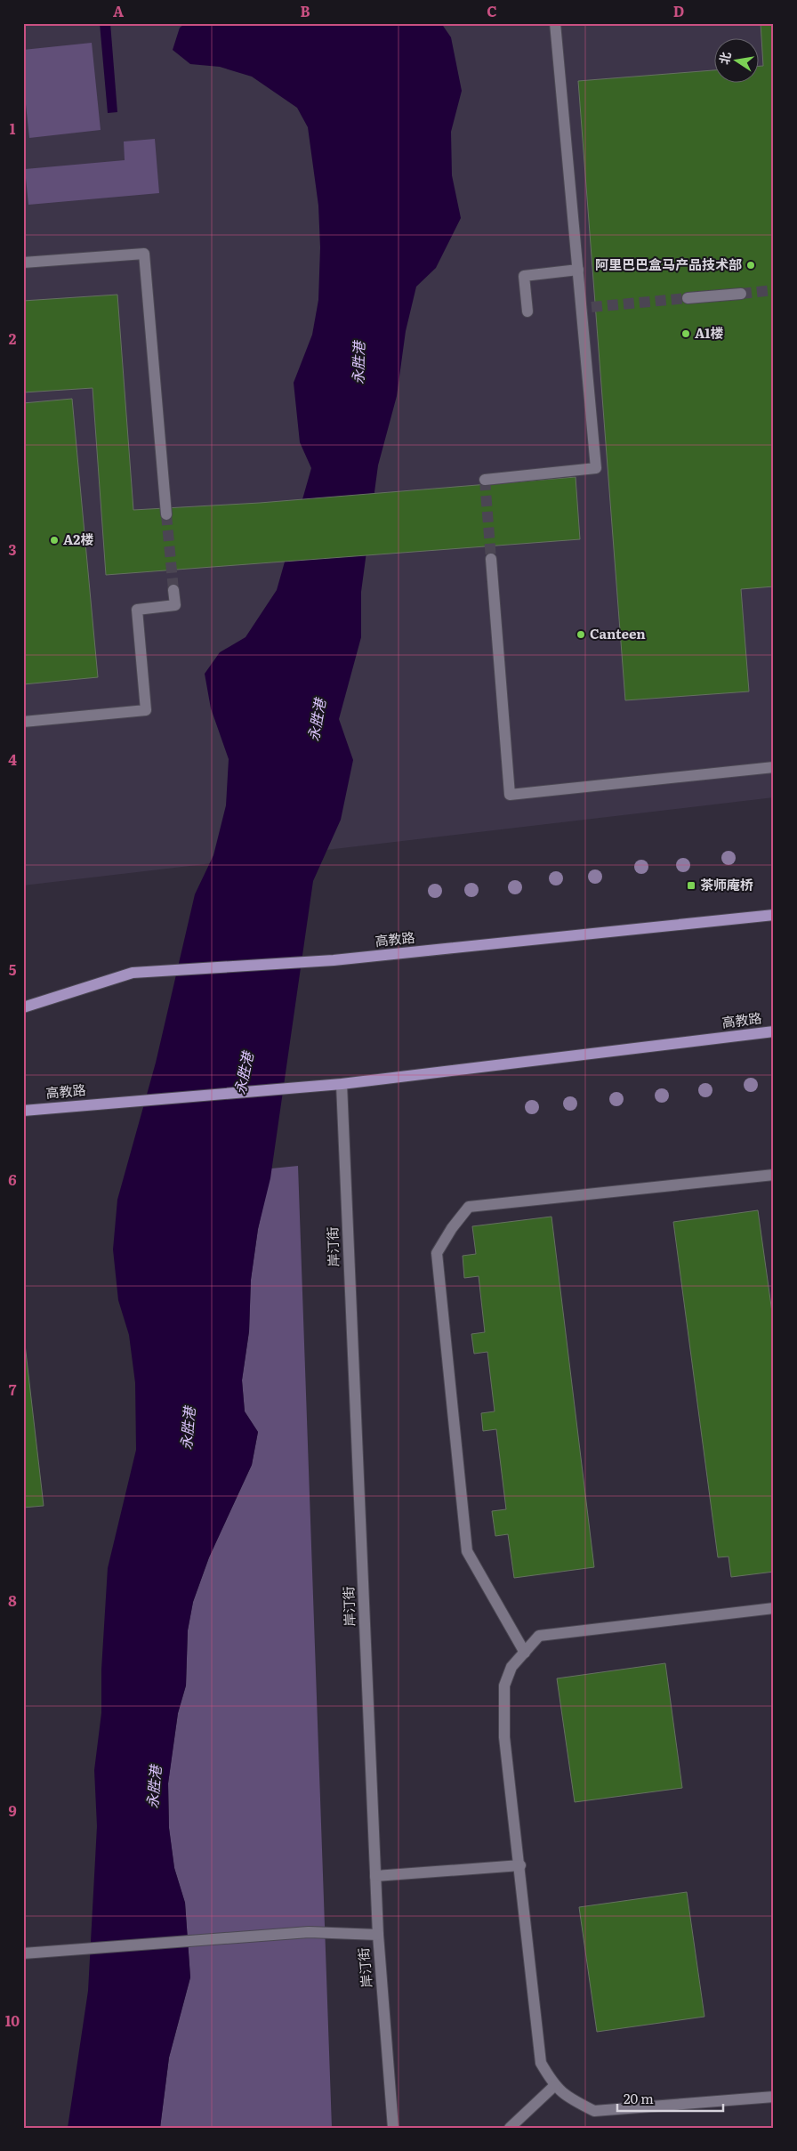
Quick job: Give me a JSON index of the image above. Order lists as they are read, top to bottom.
{
  "streets": {
    "main road": ["高教路"],
    "street": ["岸汀街"]
  },
  "crossings": [
    ["高教路", "岸汀街"]
  ],
  "water": ["永胜港"],
  "places": {
    "other": [
      "阿里巴巴盒马产品技术部",
      "A1楼",
      "A2楼",
      "Canteen"
    ],
    "transit": ["茶师庵桥"]
  },
  "scale_bar": "20 m",
  "north": "left",
  "grid": {
    "columns": [
      "A",
      "B",
      "C",
      "D"
    ],
    "rows": [
      "1",
      "2",
      "3",
      "4",
      "5",
      "6",
      "7",
      "8",
      "9",
      "10"
    ]
  }
}
